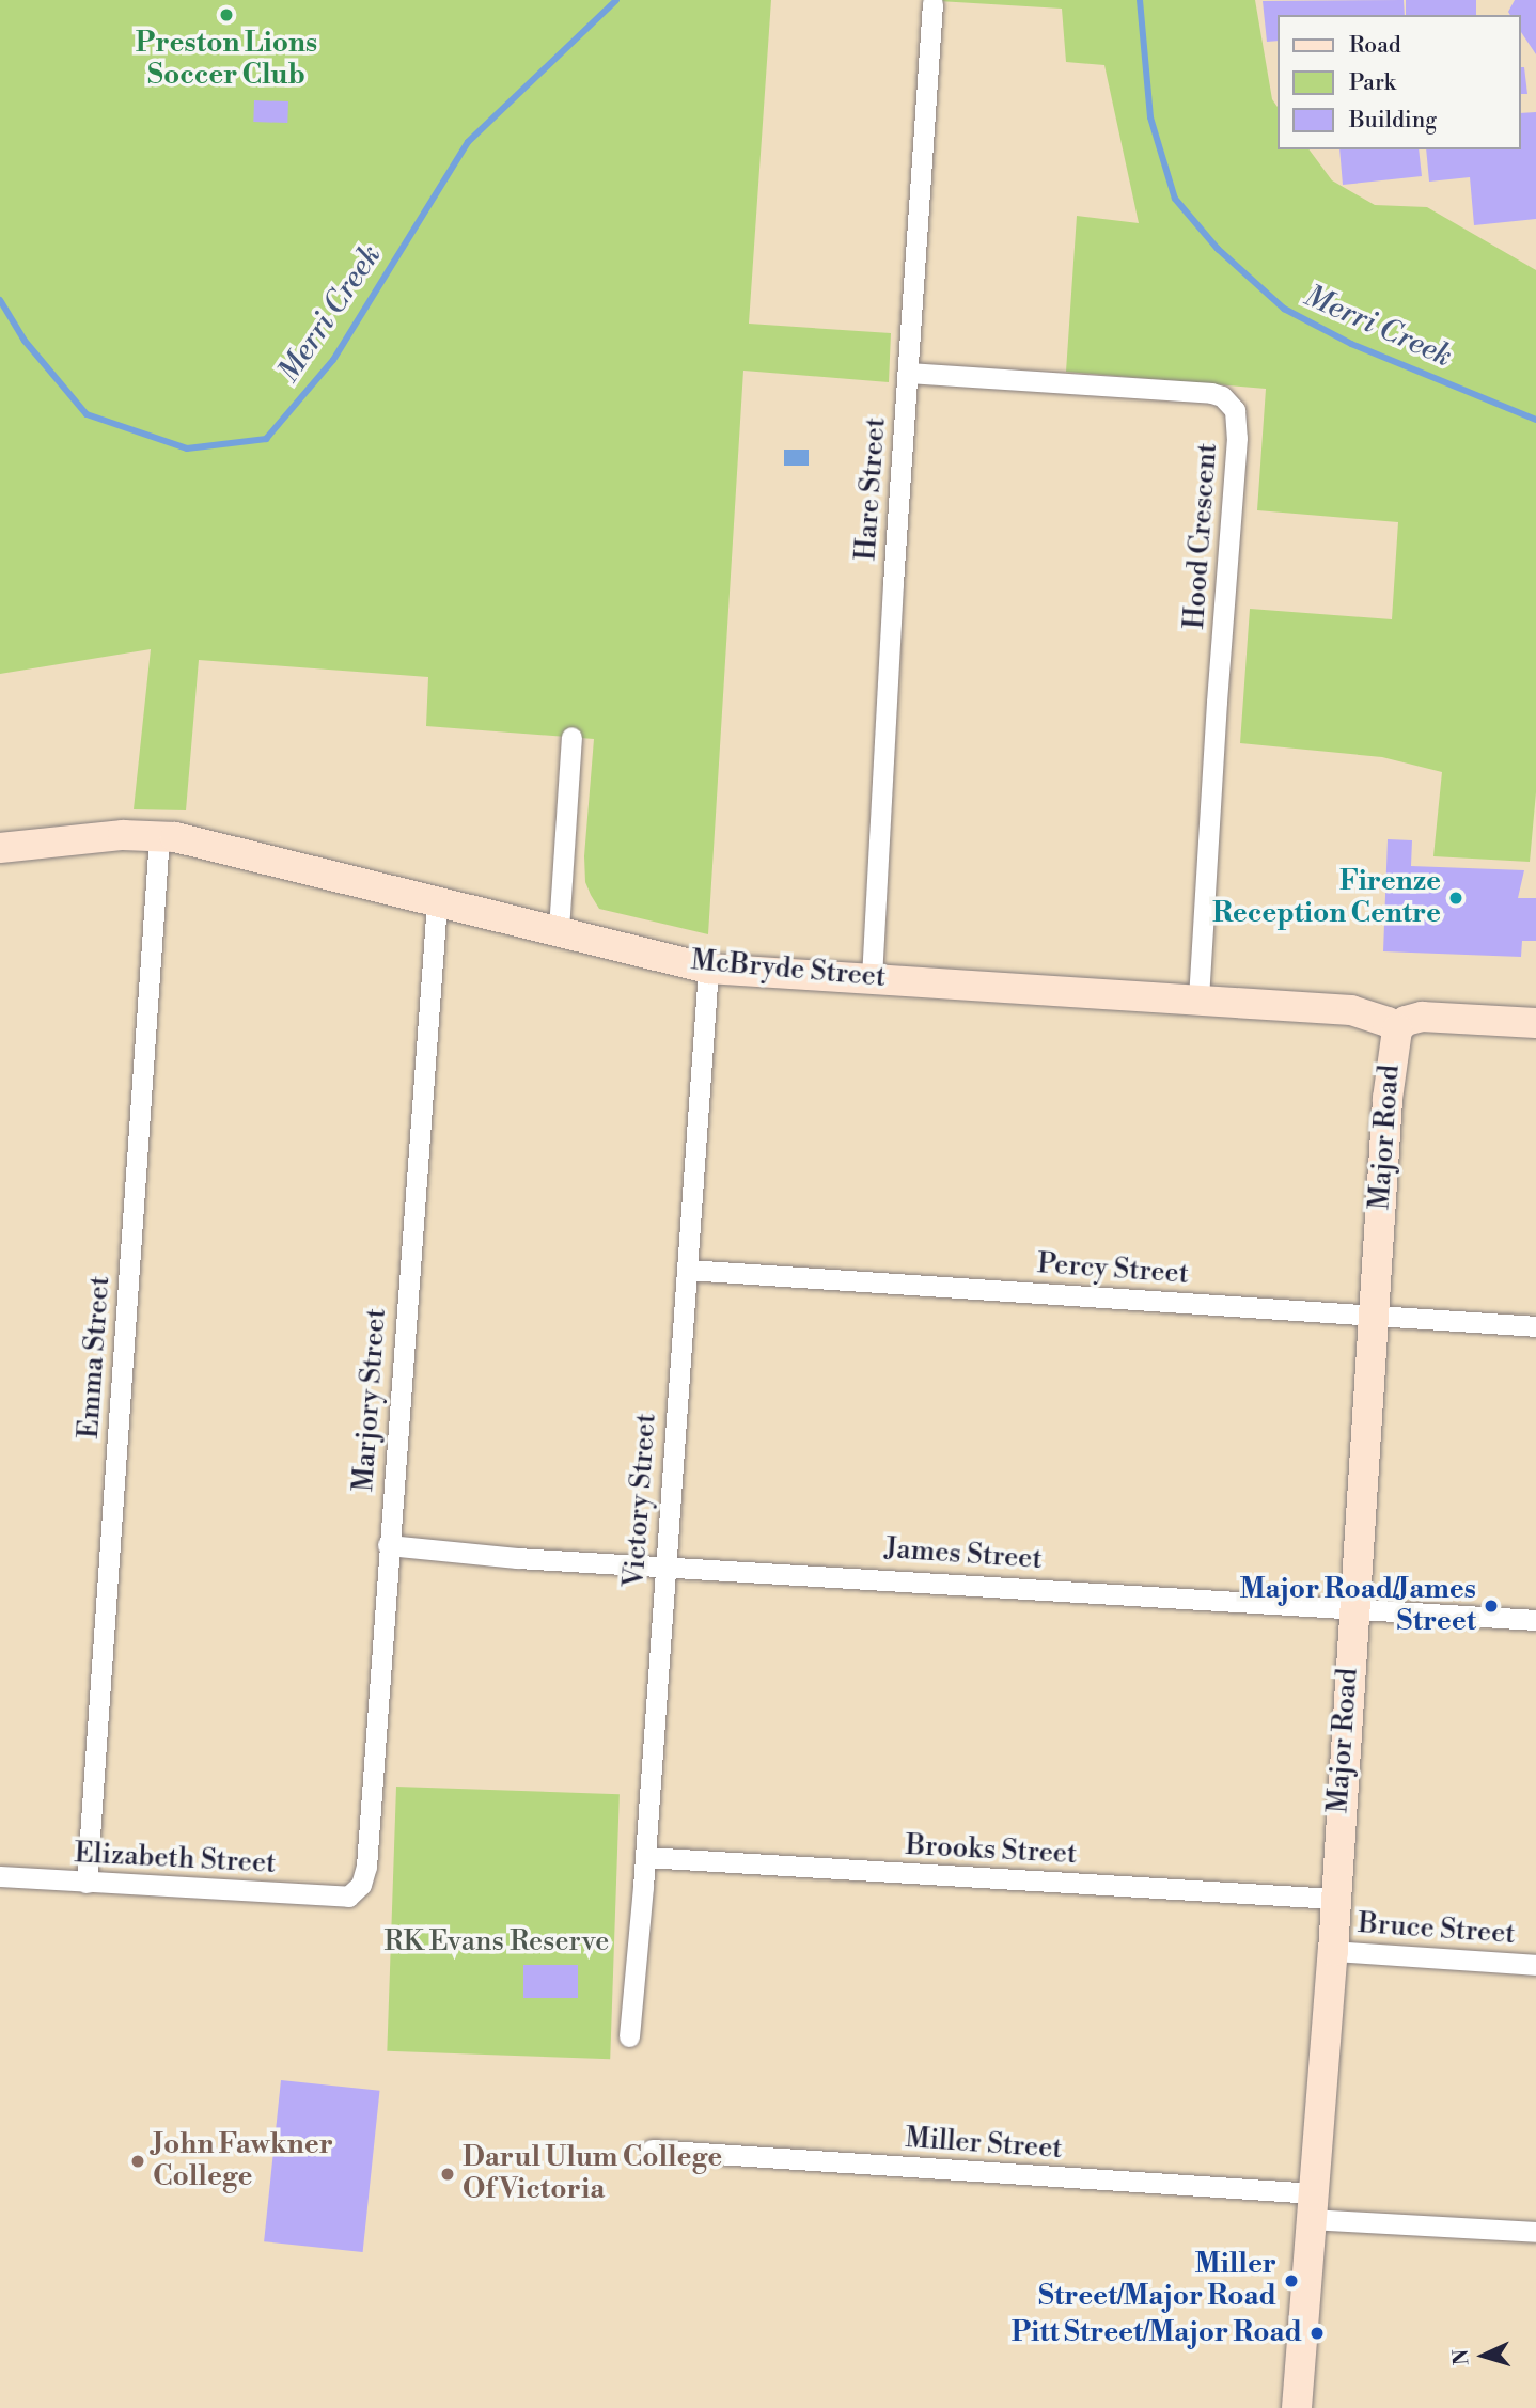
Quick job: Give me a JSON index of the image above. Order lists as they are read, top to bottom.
{
  "streets": {
    "street": [
      "Hare Street",
      "Hood Crescent",
      "McBryde Street",
      "Major Road",
      "Percy Street",
      "Emma Street",
      "Marjory Street",
      "Victory Street",
      "James Street",
      "Brooks Street",
      "Elizabeth Street",
      "Bruce Street",
      "Miller Street"
    ]
  },
  "crossings": [
    ["Hare Street", "Hood Crescent"],
    ["Hare Street", "McBryde Street"],
    ["Hood Crescent", "McBryde Street"],
    ["McBryde Street", "Major Road"],
    ["McBryde Street", "Emma Street"],
    ["McBryde Street", "Marjory Street"],
    ["McBryde Street", "Victory Street"],
    ["Major Road", "Percy Street"],
    ["Major Road", "James Street"],
    ["Major Road", "Brooks Street"],
    ["Major Road", "Bruce Street"],
    ["Major Road", "Miller Street"],
    ["Percy Street", "Victory Street"],
    ["Emma Street", "Elizabeth Street"],
    ["Marjory Street", "James Street"],
    ["Marjory Street", "Elizabeth Street"],
    ["Victory Street", "James Street"],
    ["Victory Street", "Brooks Street"]
  ],
  "water": ["Merri Creek"],
  "parks": ["RK Evans Reserve"],
  "places": [
    "Preston Lions Soccer Club",
    "Firenze Reception Centre",
    "Major Road/James Street",
    "John Fawkner College",
    "Darul Ulum College Of Victoria",
    "Miller Street/Major Road",
    "Pitt Street/Major Road"
  ],
  "legend": ["Road", "Park", "Building"],
  "north": "left"
}
